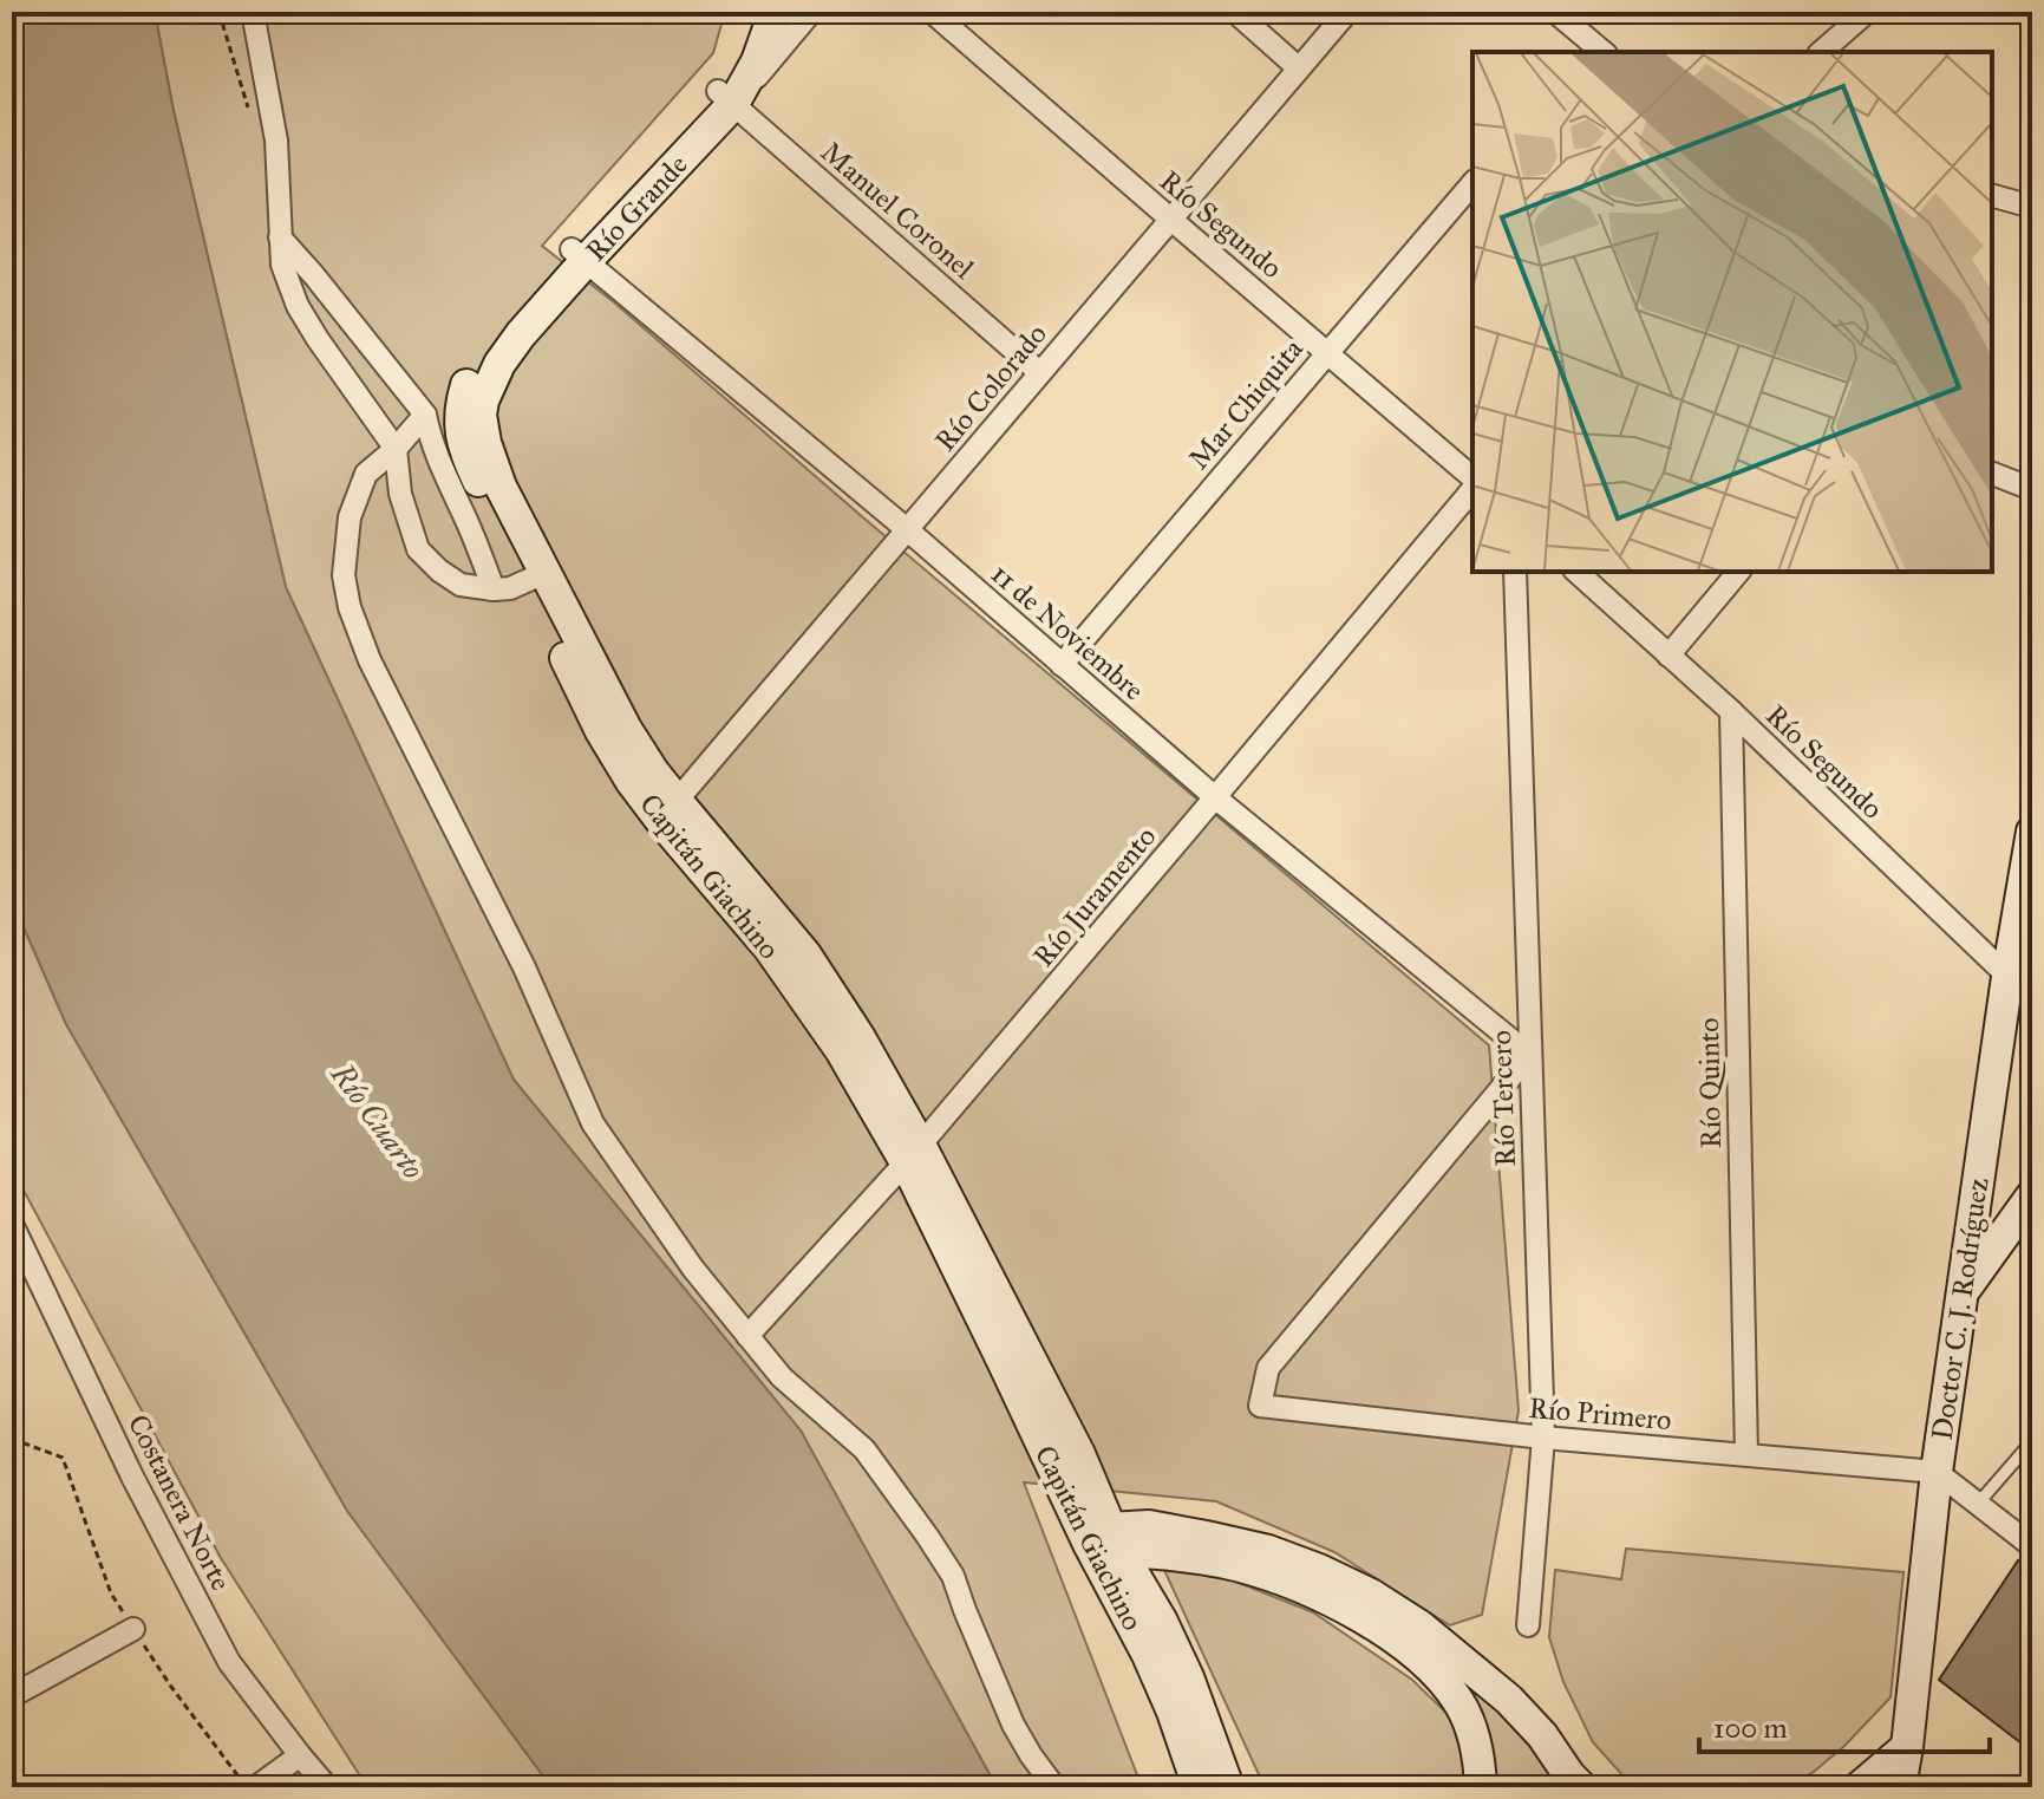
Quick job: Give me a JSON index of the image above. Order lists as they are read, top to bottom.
{
  "streets": {
    "main road": ["Río Grande", "Capitán Giachino", "Doctor C. J. Rodríguez"],
    "street": [
      "Manuel Coronel",
      "Río Segundo",
      "Río Colorado",
      "Mar Chiquita",
      "11 de Noviembre",
      "Río Juramento",
      "Río Quinto",
      "Río Tercero",
      "Río Primero",
      "Costanera Norte"
    ]
  },
  "crossings": [
    ["Río Grande", "Manuel Coronel"],
    ["Río Grande", "11 de Noviembre"],
    ["Río Grande", "Capitán Giachino"],
    ["Manuel Coronel", "Río Colorado"],
    ["Río Segundo", "Río Colorado"],
    ["Río Segundo", "Mar Chiquita"],
    ["Río Segundo", "Río Quinto"],
    ["Río Segundo", "Doctor C. J. Rodríguez"],
    ["Río Colorado", "11 de Noviembre"],
    ["Río Colorado", "Capitán Giachino"],
    ["Mar Chiquita", "11 de Noviembre"],
    ["11 de Noviembre", "Capitán Giachino"],
    ["11 de Noviembre", "Río Juramento"],
    ["11 de Noviembre", "Río Tercero"],
    ["11 de Noviembre", "Río Primero"],
    ["Capitán Giachino", "Río Juramento"],
    ["Río Quinto", "Río Primero"],
    ["Río Tercero", "Río Primero"],
    ["Doctor C. J. Rodríguez", "Río Primero"]
  ],
  "water": ["Río Cuarto"],
  "scale_bar": "100 m"
}
